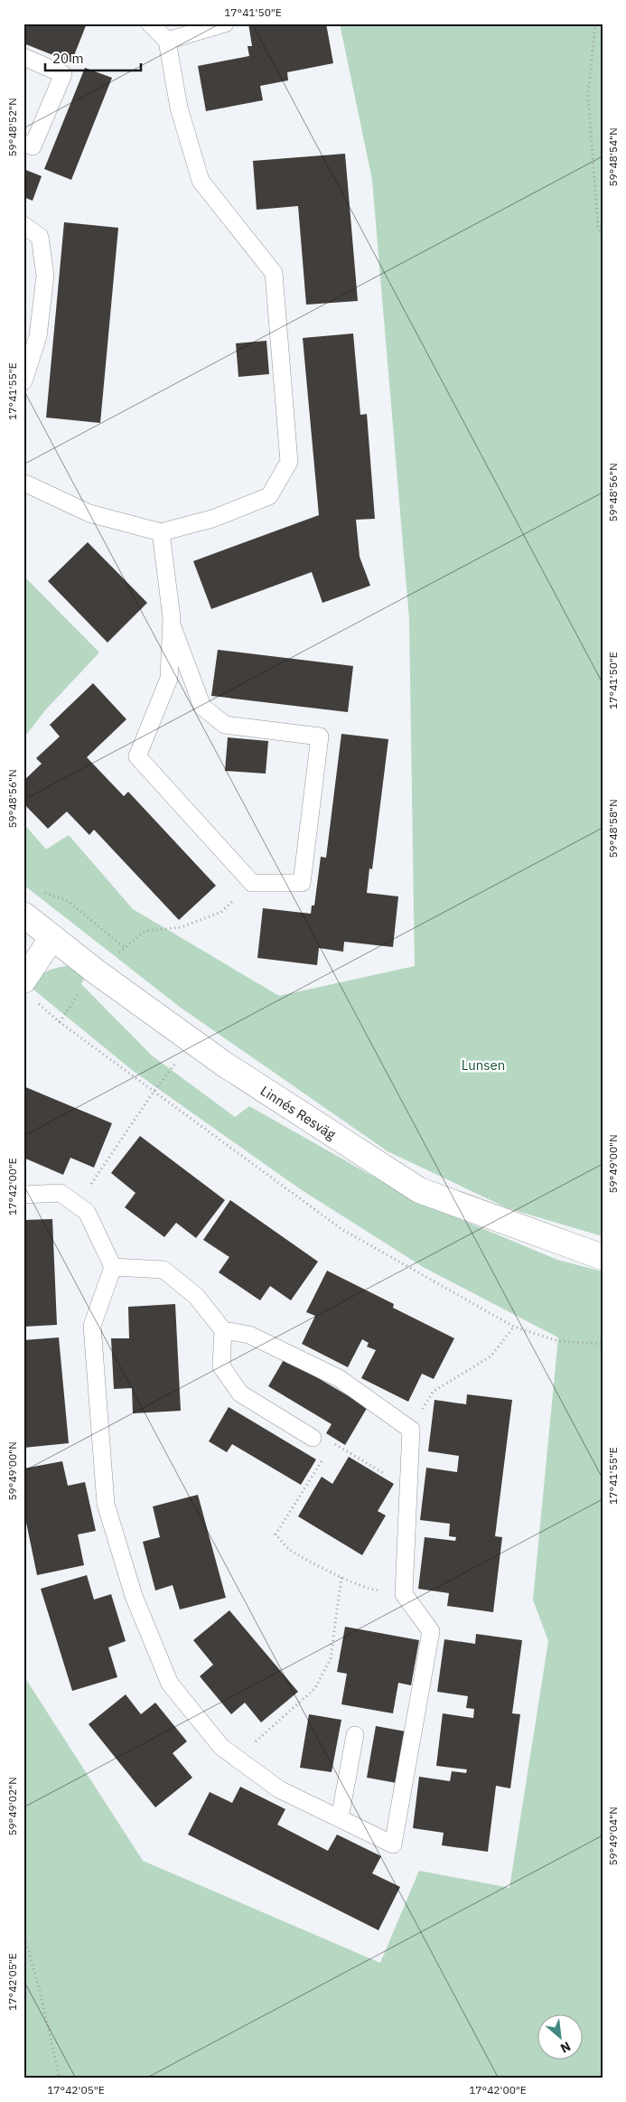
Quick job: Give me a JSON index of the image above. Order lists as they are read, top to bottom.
{
  "streets": {
    "street": ["Linnés Resväg"]
  },
  "parks": ["Lunsen"],
  "scale_bar": "20 m",
  "north": "bottom right",
  "coordinates": [
    "17°41'50\"E",
    "59°48'52\"N",
    "59°48'54\"N",
    "17°41'55\"E",
    "59°48'56\"N",
    "59°48'58\"N",
    "59°49'00\"N",
    "17°42'00\"E",
    "59°49'02\"N",
    "59°49'04\"N",
    "17°42'05\"E"
  ]
}
